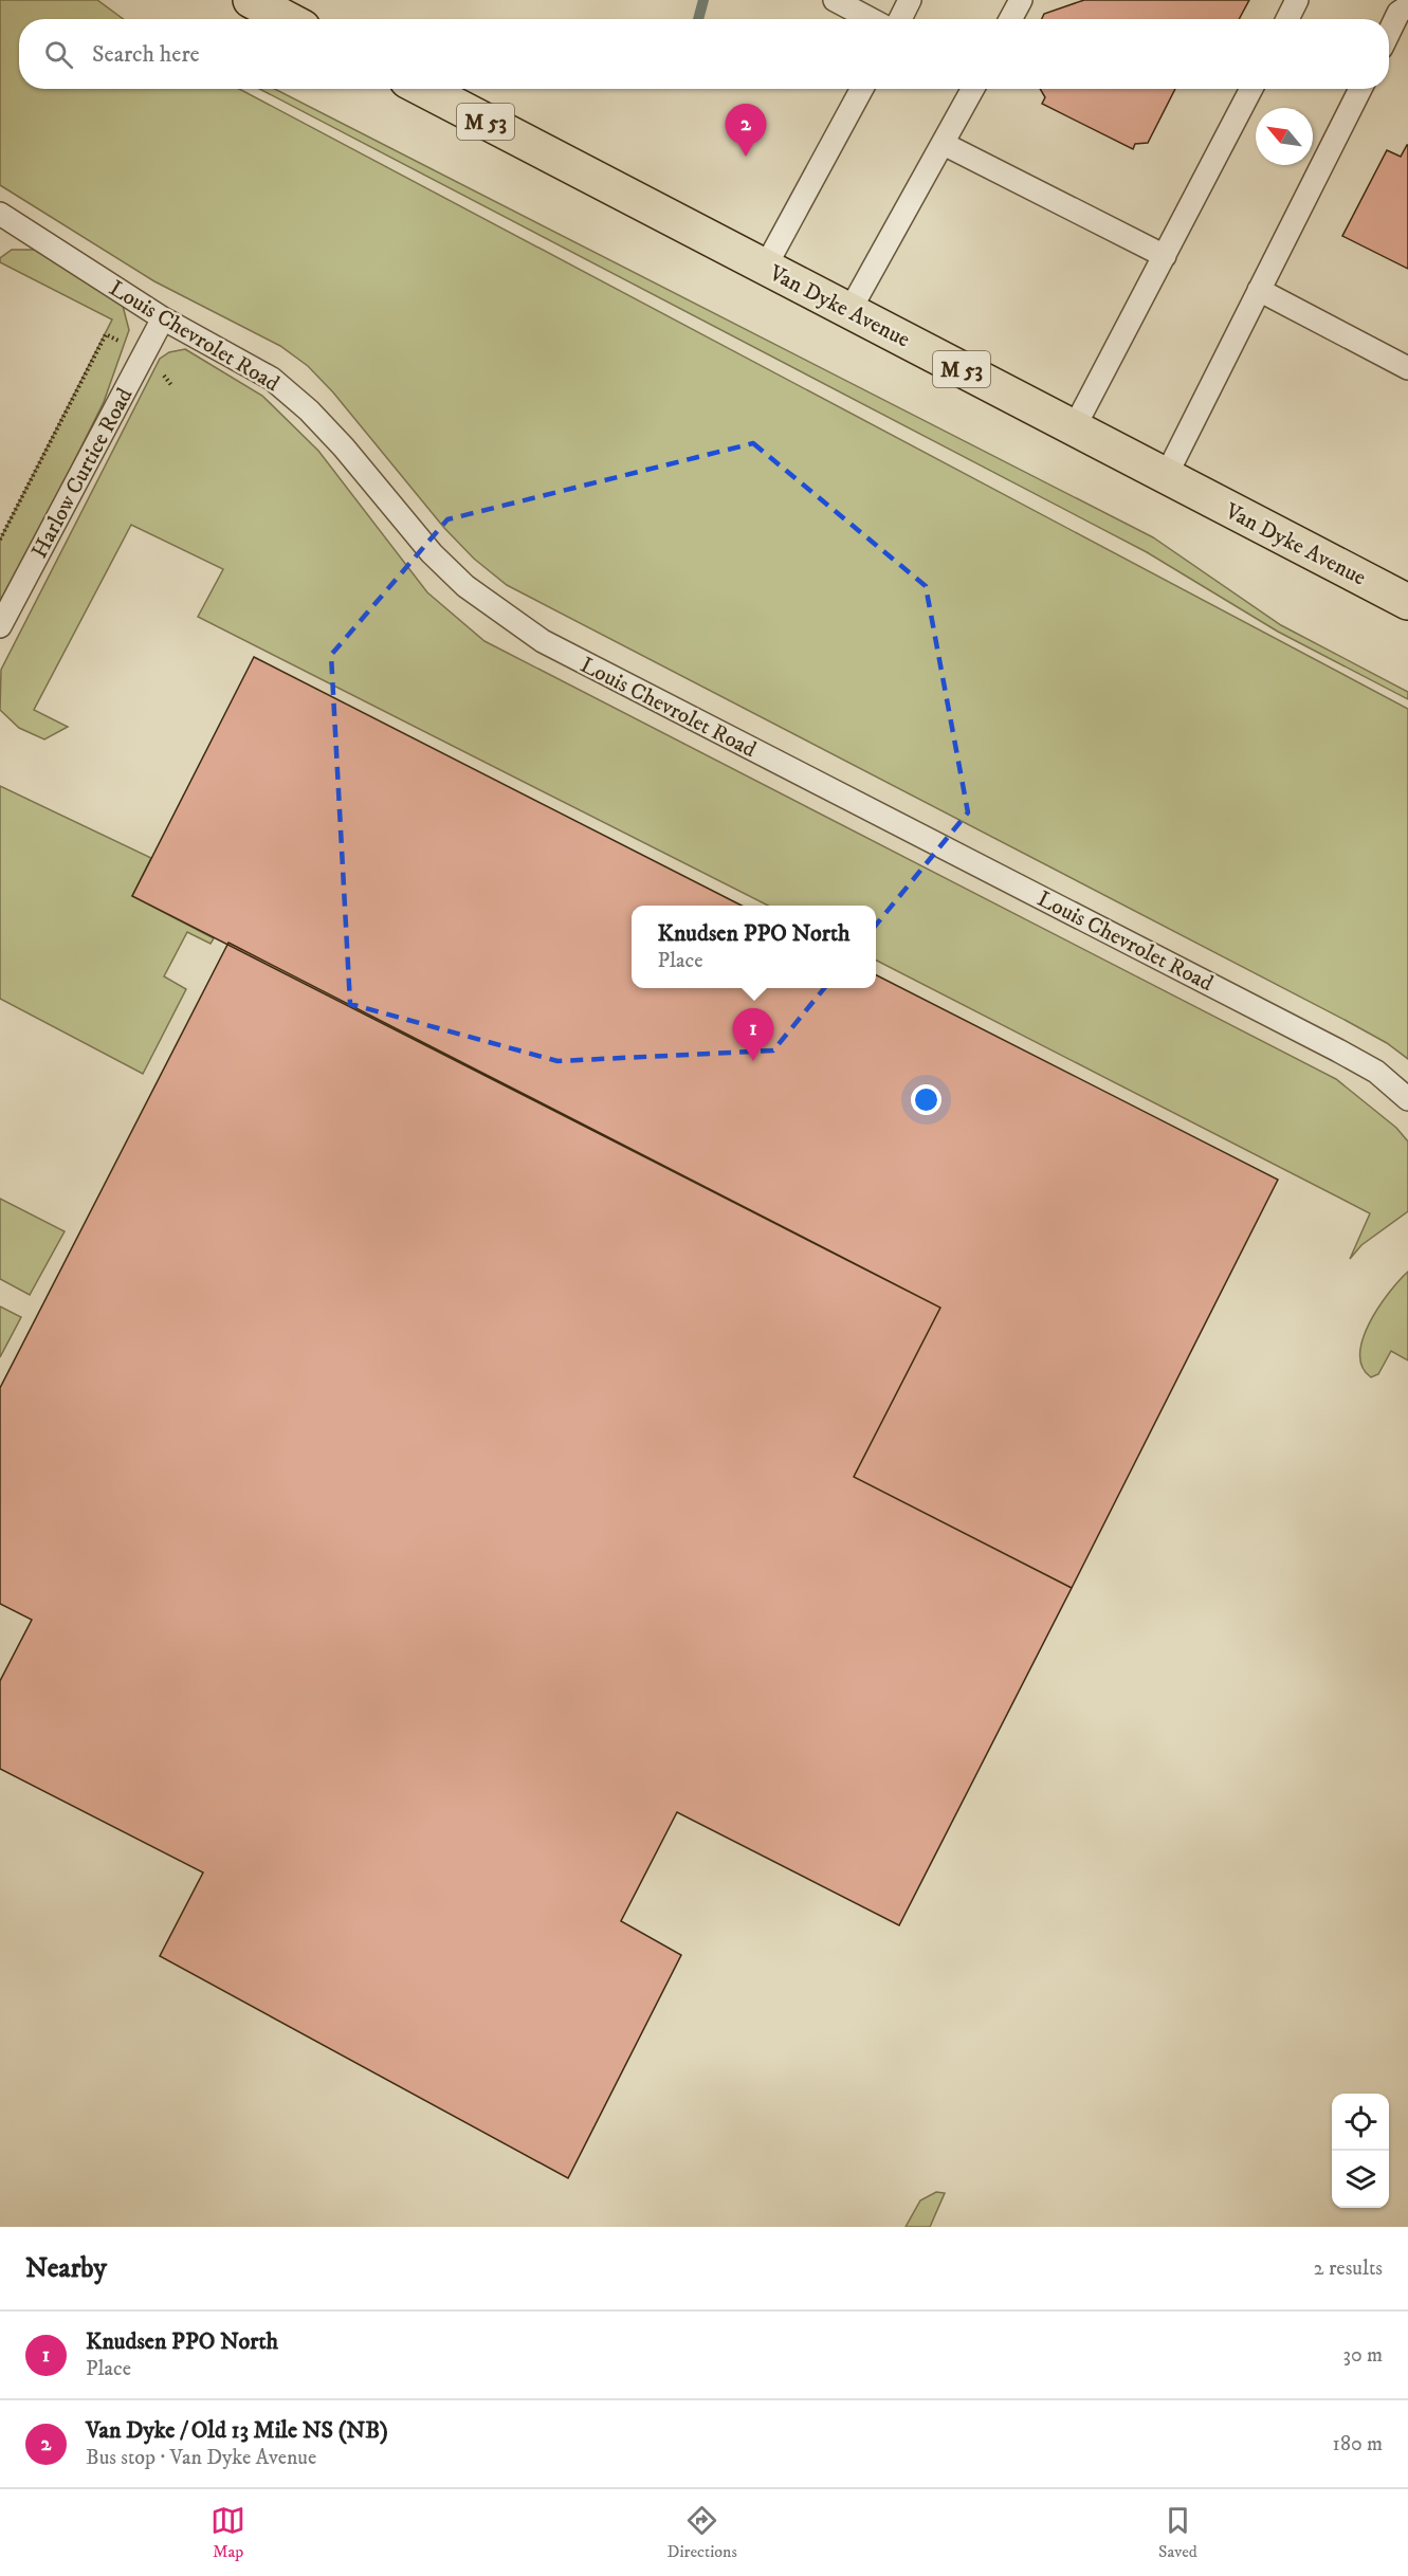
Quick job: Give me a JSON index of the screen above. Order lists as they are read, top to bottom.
{
  "streets": {
    "main road": ["M 53", "Van Dyke Avenue"],
    "lane": ["Louis Chevrolet Road", "Harlow Curtice Road"]
  },
  "crossings": [
    ["Louis Chevrolet Road", "Harlow Curtice Road"]
  ],
  "north": "top left",
  "page": {
    "search": "Search here",
    "pins": ["2", "1"],
    "popup": ["Knudsen PPO North", "Place"],
    "heading": ["Nearby", "2 results"],
    "list": [
      {
        "mark": "1",
        "name": "Knudsen PPO North",
        "note": "Place",
        "value": "30 m"
      },
      {
        "mark": "2",
        "name": "Van Dyke / Old 13 Mile NS (NB)",
        "note": "Bus stop · Van Dyke Avenue",
        "value": "180 m"
      }
    ],
    "nav": ["Map", "Directions", "Saved"]
  }
}
